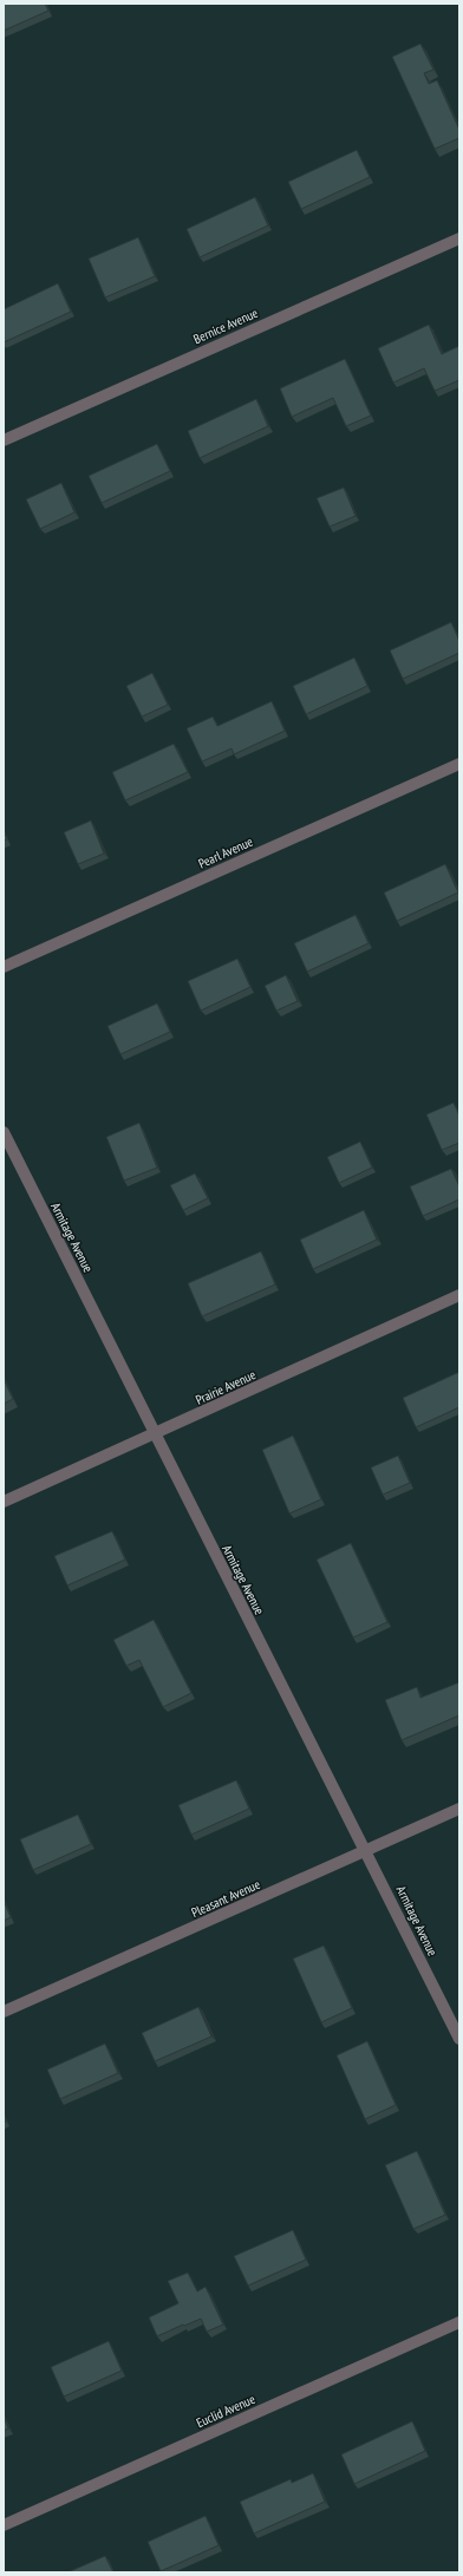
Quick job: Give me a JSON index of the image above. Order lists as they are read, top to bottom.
{
  "streets": {
    "street": [
      "Bernice Avenue",
      "Pearl Avenue",
      "Armitage Avenue",
      "Prairie Avenue",
      "Pleasant Avenue",
      "Euclid Avenue"
    ]
  },
  "crossings": [
    ["Armitage Avenue", "Prairie Avenue"],
    ["Armitage Avenue", "Pleasant Avenue"]
  ]
}
